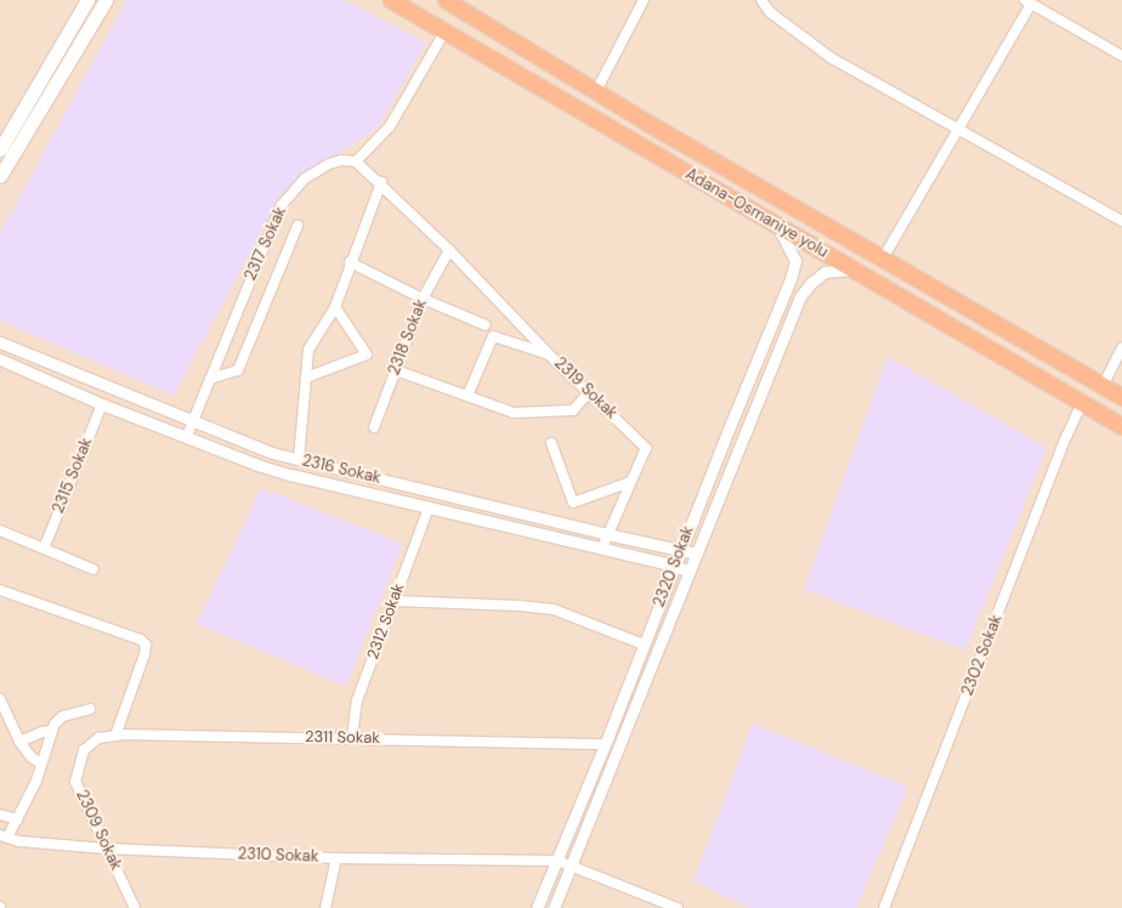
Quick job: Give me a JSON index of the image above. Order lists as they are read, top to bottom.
{
  "streets": {
    "highway": ["Adana-Osmaniye yolu"],
    "street": [
      "2317 Sokak",
      "2318 Sokak",
      "2319 Sokak",
      "2316 Sokak",
      "2315 Sokak",
      "2320 Sokak",
      "2312 Sokak",
      "2302 Sokak",
      "2311 Sokak",
      "2309 Sokak",
      "2310 Sokak"
    ]
  },
  "crossings": [
    ["Adana-Osmaniye yolu", "2320 Sokak"],
    ["Adana-Osmaniye yolu", "2302 Sokak"],
    ["2317 Sokak", "2316 Sokak"],
    ["2318 Sokak", "2319 Sokak"],
    ["2319 Sokak", "2316 Sokak"],
    ["2316 Sokak", "2315 Sokak"],
    ["2316 Sokak", "2320 Sokak"],
    ["2316 Sokak", "2312 Sokak"],
    ["2320 Sokak", "2311 Sokak"],
    ["2320 Sokak", "2310 Sokak"],
    ["2312 Sokak", "2311 Sokak"],
    ["2311 Sokak", "2309 Sokak"],
    ["2309 Sokak", "2310 Sokak"]
  ]
}
